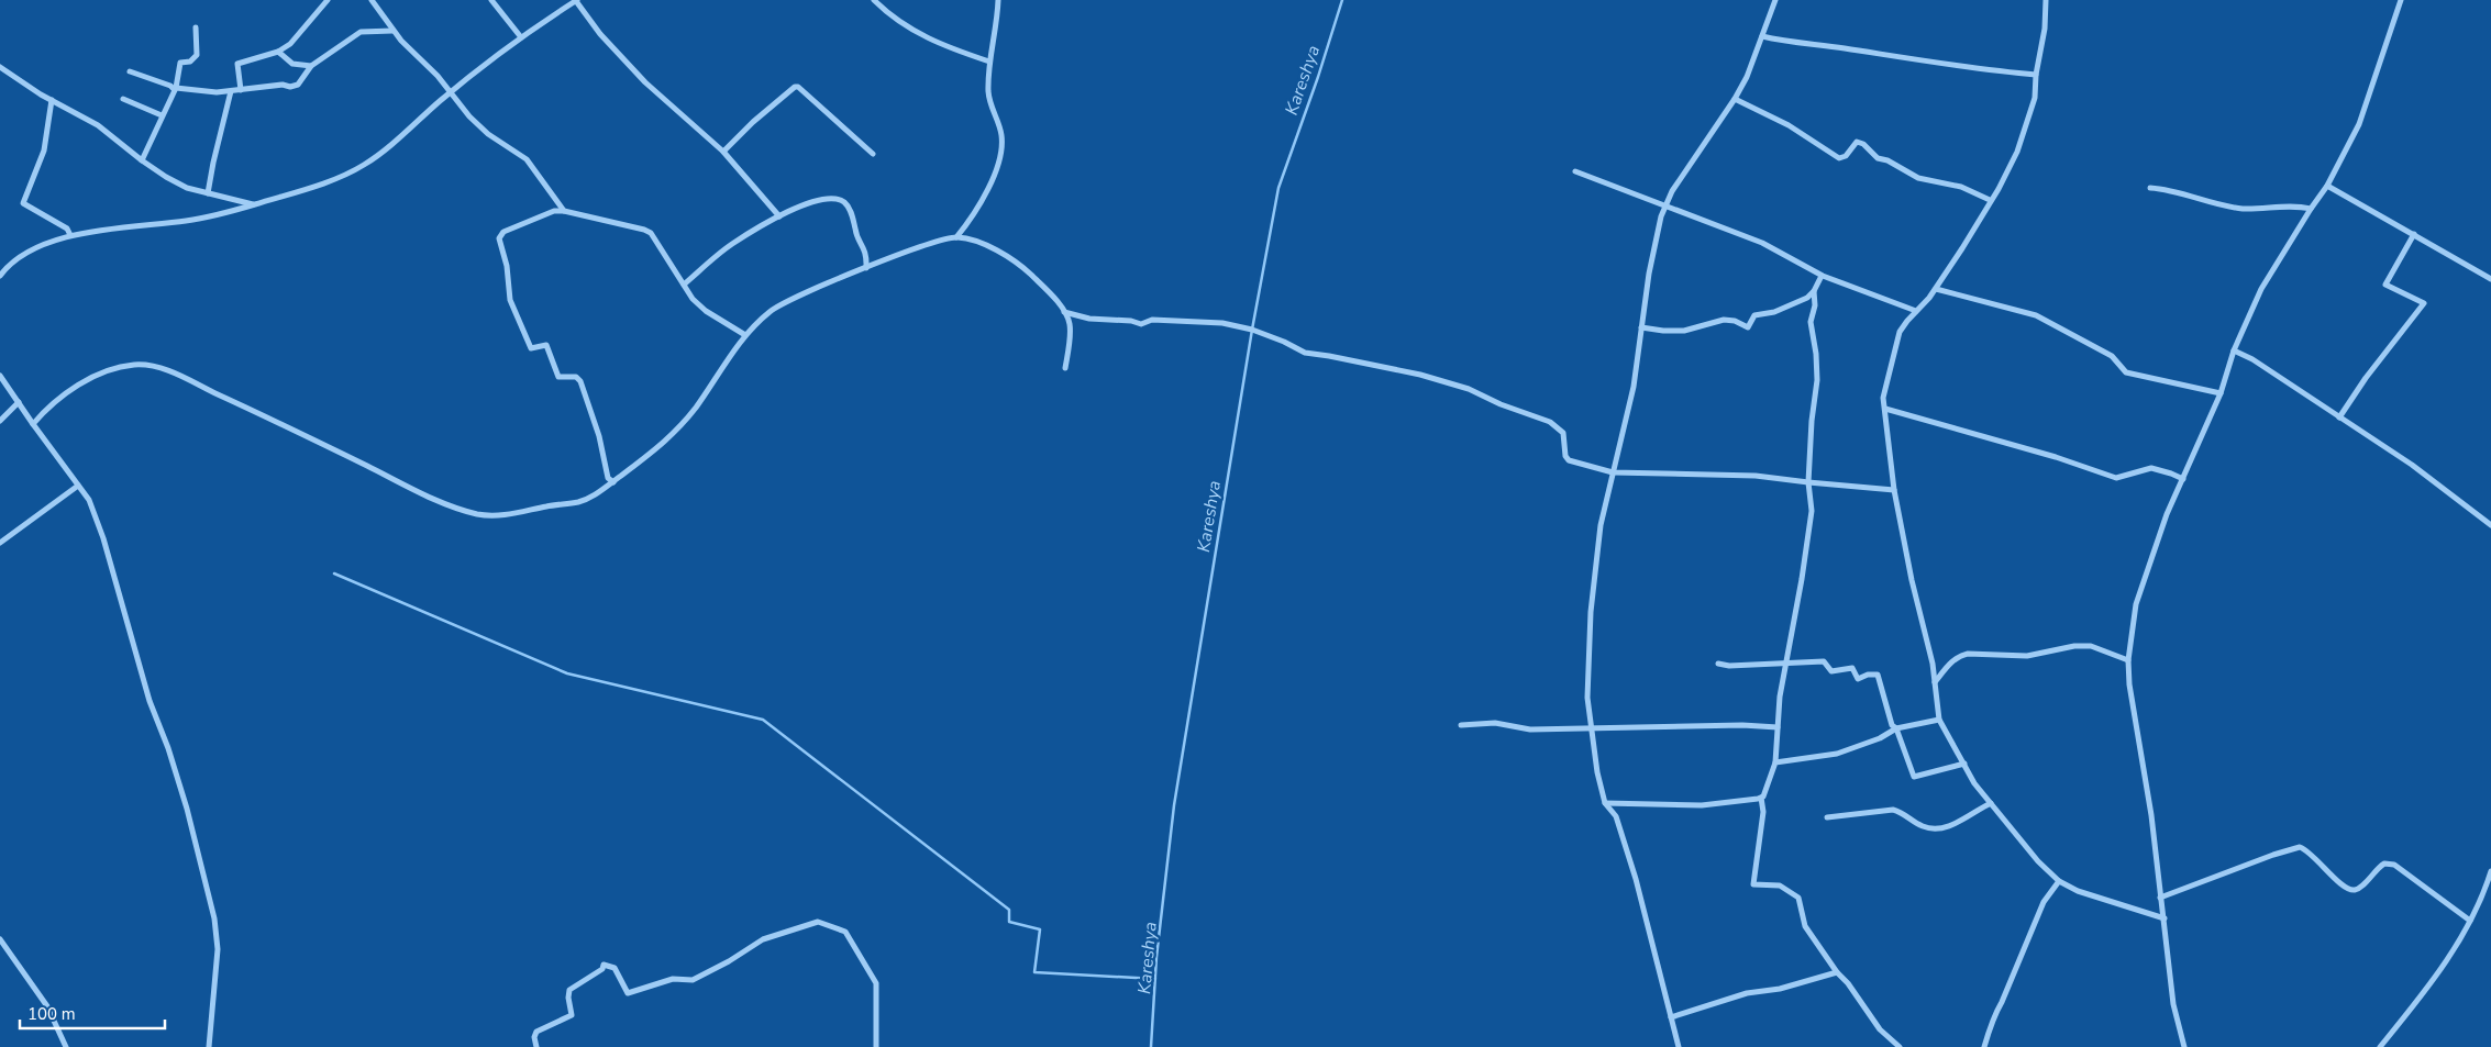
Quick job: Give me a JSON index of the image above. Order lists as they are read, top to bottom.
{
  "water": ["Kareshya"],
  "scale_bar": "100 m"
}
